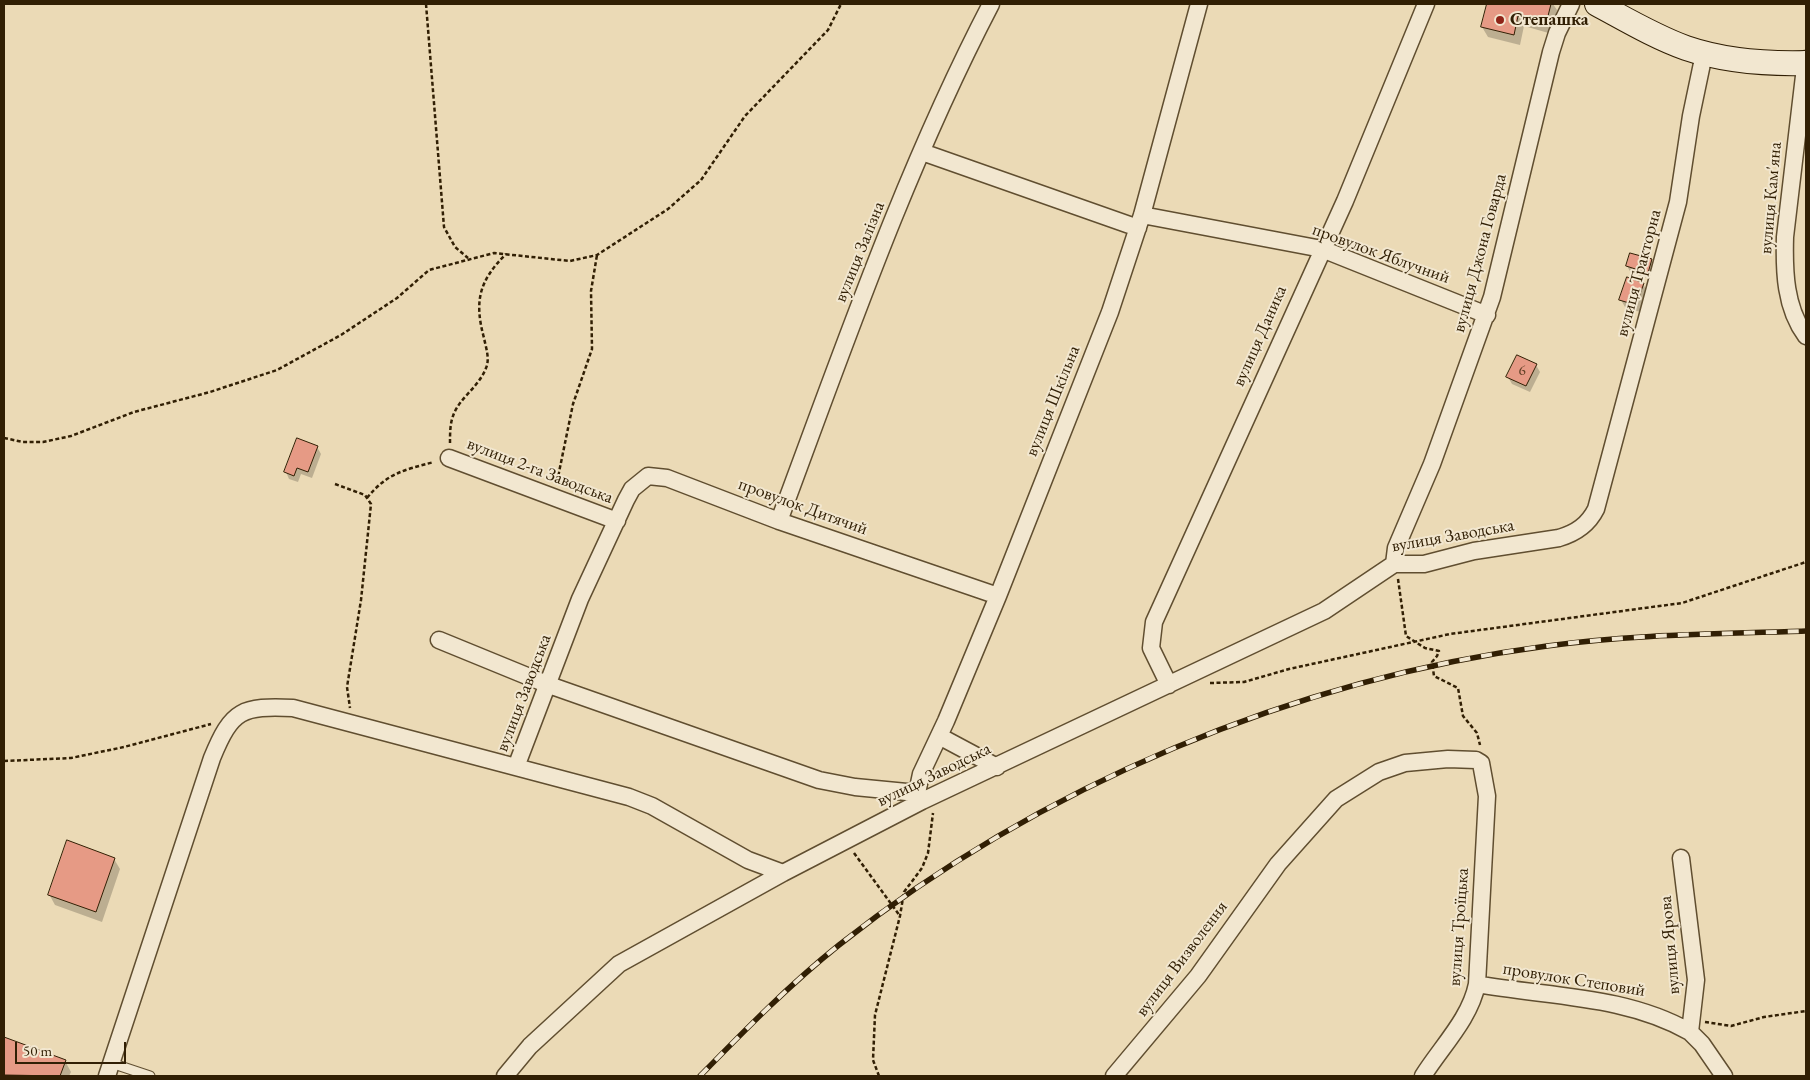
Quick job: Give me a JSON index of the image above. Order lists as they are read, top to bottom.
{
  "streets": {
    "street": [
      "вулиця Кам'яна",
      "вулиця Залізна",
      "вулиця Джона Говарда",
      "провулок Яблучний",
      "вулиця Тракторна",
      "вулиця Даника",
      "вулиця Шкільна",
      "вулиця 2-га Заводська",
      "провулок Дитячий",
      "вулиця Заводська",
      "вулиця Троїцька",
      "вулиця Ярова",
      "вулиця Визволення",
      "провулок Степовий"
    ]
  },
  "crossings": [
    ["вулиця Залізна", "провулок Яблучний"],
    ["вулиця Залізна", "провулок Дитячий"],
    ["вулиця Джона Говарда", "провулок Яблучний"],
    ["вулиця Джона Говарда", "вулиця Заводська"],
    ["провулок Яблучний", "вулиця Даника"],
    ["провулок Яблучний", "вулиця Шкільна"],
    ["вулиця Тракторна", "вулиця Заводська"],
    ["вулиця Даника", "вулиця Заводська"],
    ["вулиця Шкільна", "провулок Дитячий"],
    ["вулиця Шкільна", "вулиця Заводська"],
    ["вулиця 2-га Заводська", "провулок Дитячий"],
    ["вулиця 2-га Заводська", "вулиця Заводська"],
    ["провулок Дитячий", "вулиця Заводська"],
    ["вулиця Троїцька", "вулиця Визволення"],
    ["вулиця Троїцька", "провулок Степовий"],
    ["вулиця Ярова", "провулок Степовий"]
  ],
  "places": ["Степашка"],
  "house_numbers": ["6"],
  "scale_bar": "50 m"
}
